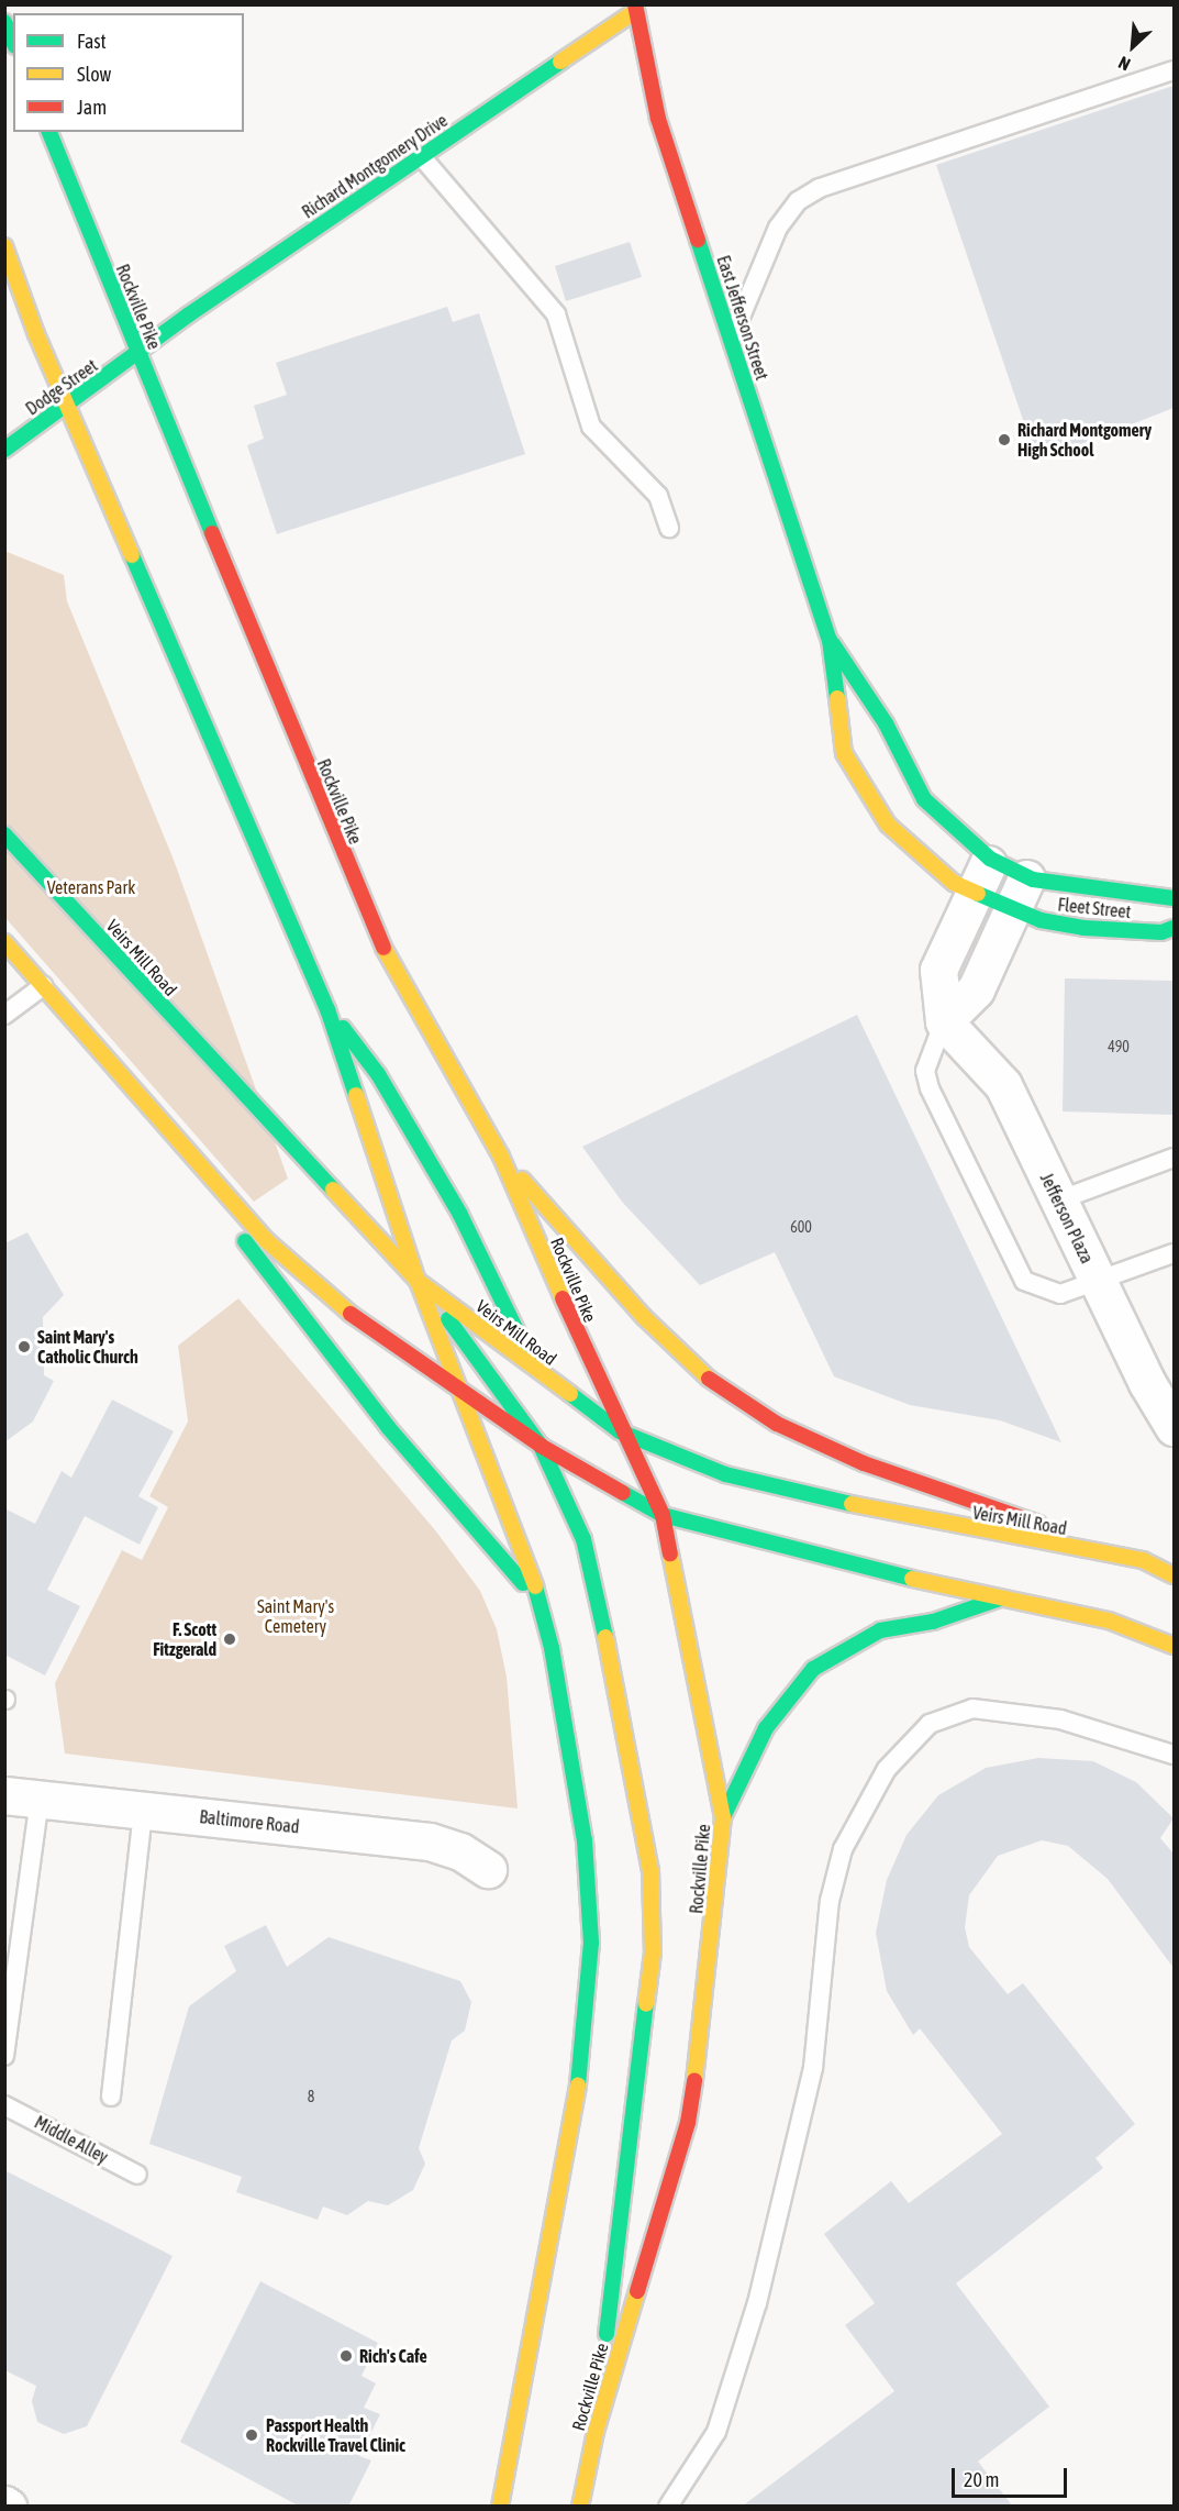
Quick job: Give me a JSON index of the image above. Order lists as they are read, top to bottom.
{
  "streets": {
    "main road": [
      "Richard Montgomery Drive",
      "Rockville Pike",
      "East Jefferson Street",
      "Dodge Street",
      "Fleet Street",
      "Veirs Mill Road"
    ],
    "street": ["Jefferson Plaza", "Baltimore Road"],
    "lane": ["Middle Alley"]
  },
  "crossings": [
    ["Richard Montgomery Drive", "Rockville Pike"],
    ["Richard Montgomery Drive", "East Jefferson Street"],
    ["Richard Montgomery Drive", "Dodge Street"],
    ["Rockville Pike", "Dodge Street"],
    ["Rockville Pike", "Veirs Mill Road"],
    ["East Jefferson Street", "Fleet Street"]
  ],
  "parks": ["Veterans Park", "Saint Mary's Cemetery"],
  "places": [
    "Richard Montgomery High School",
    "Saint Mary's Catholic Church",
    "F. Scott Fitzgerald",
    "Rich's Cafe",
    "Passport Health Rockville Travel Clinic"
  ],
  "house_numbers": ["490", "600", "8"],
  "legend": ["Fast", "Slow", "Jam"],
  "scale_bar": "20 m",
  "north": "bottom left"
}
